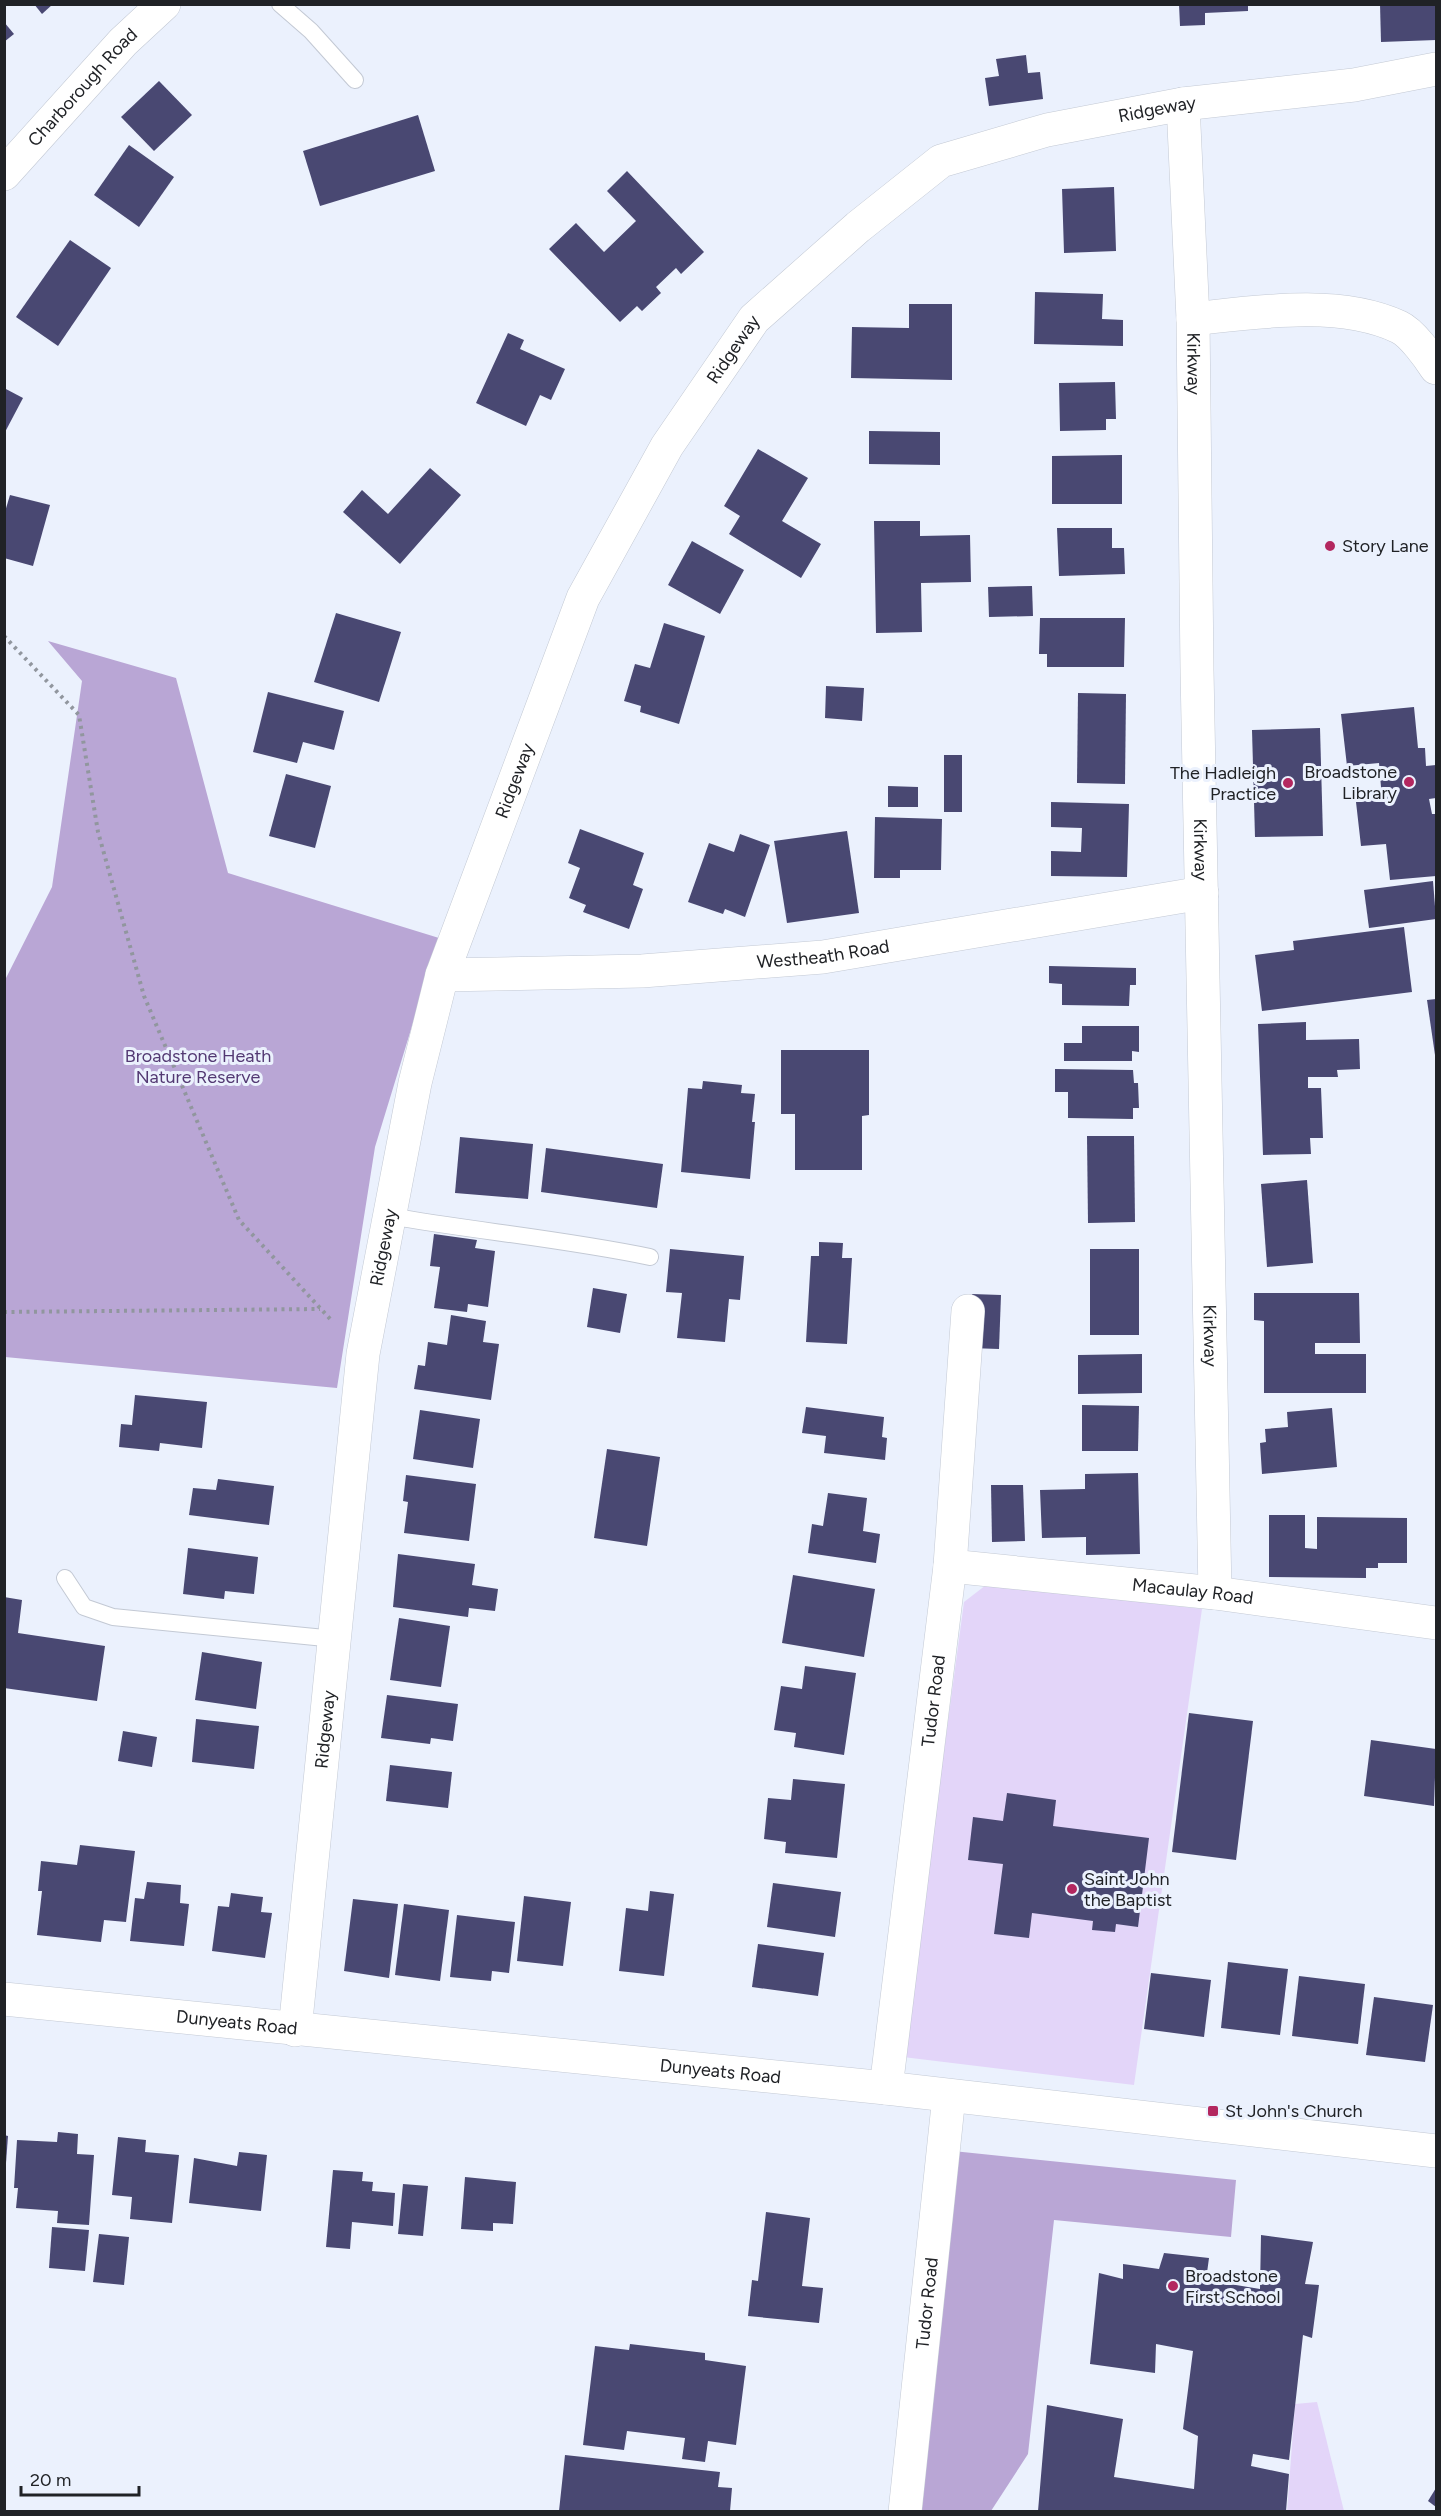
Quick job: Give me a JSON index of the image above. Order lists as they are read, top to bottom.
{
  "streets": {
    "street": [
      "Charborough Road",
      "Ridgeway",
      "Kirkway",
      "Westheath Road",
      "Macaulay Road",
      "Tudor Road",
      "Dunyeats Road"
    ]
  },
  "crossings": [
    ["Ridgeway", "Kirkway"],
    ["Ridgeway", "Westheath Road"],
    ["Ridgeway", "Dunyeats Road"],
    ["Kirkway", "Westheath Road"],
    ["Kirkway", "Macaulay Road"],
    ["Macaulay Road", "Tudor Road"],
    ["Tudor Road", "Dunyeats Road"]
  ],
  "parks": ["Broadstone Heath Nature Reserve"],
  "places": {
    "other": [
      "Story Lane",
      "Broadstone Library",
      "The Hadleigh Practice",
      "Saint John the Baptist",
      "Broadstone First School"
    ],
    "transit": ["St John's Church"]
  },
  "scale_bar": "20 m"
}
